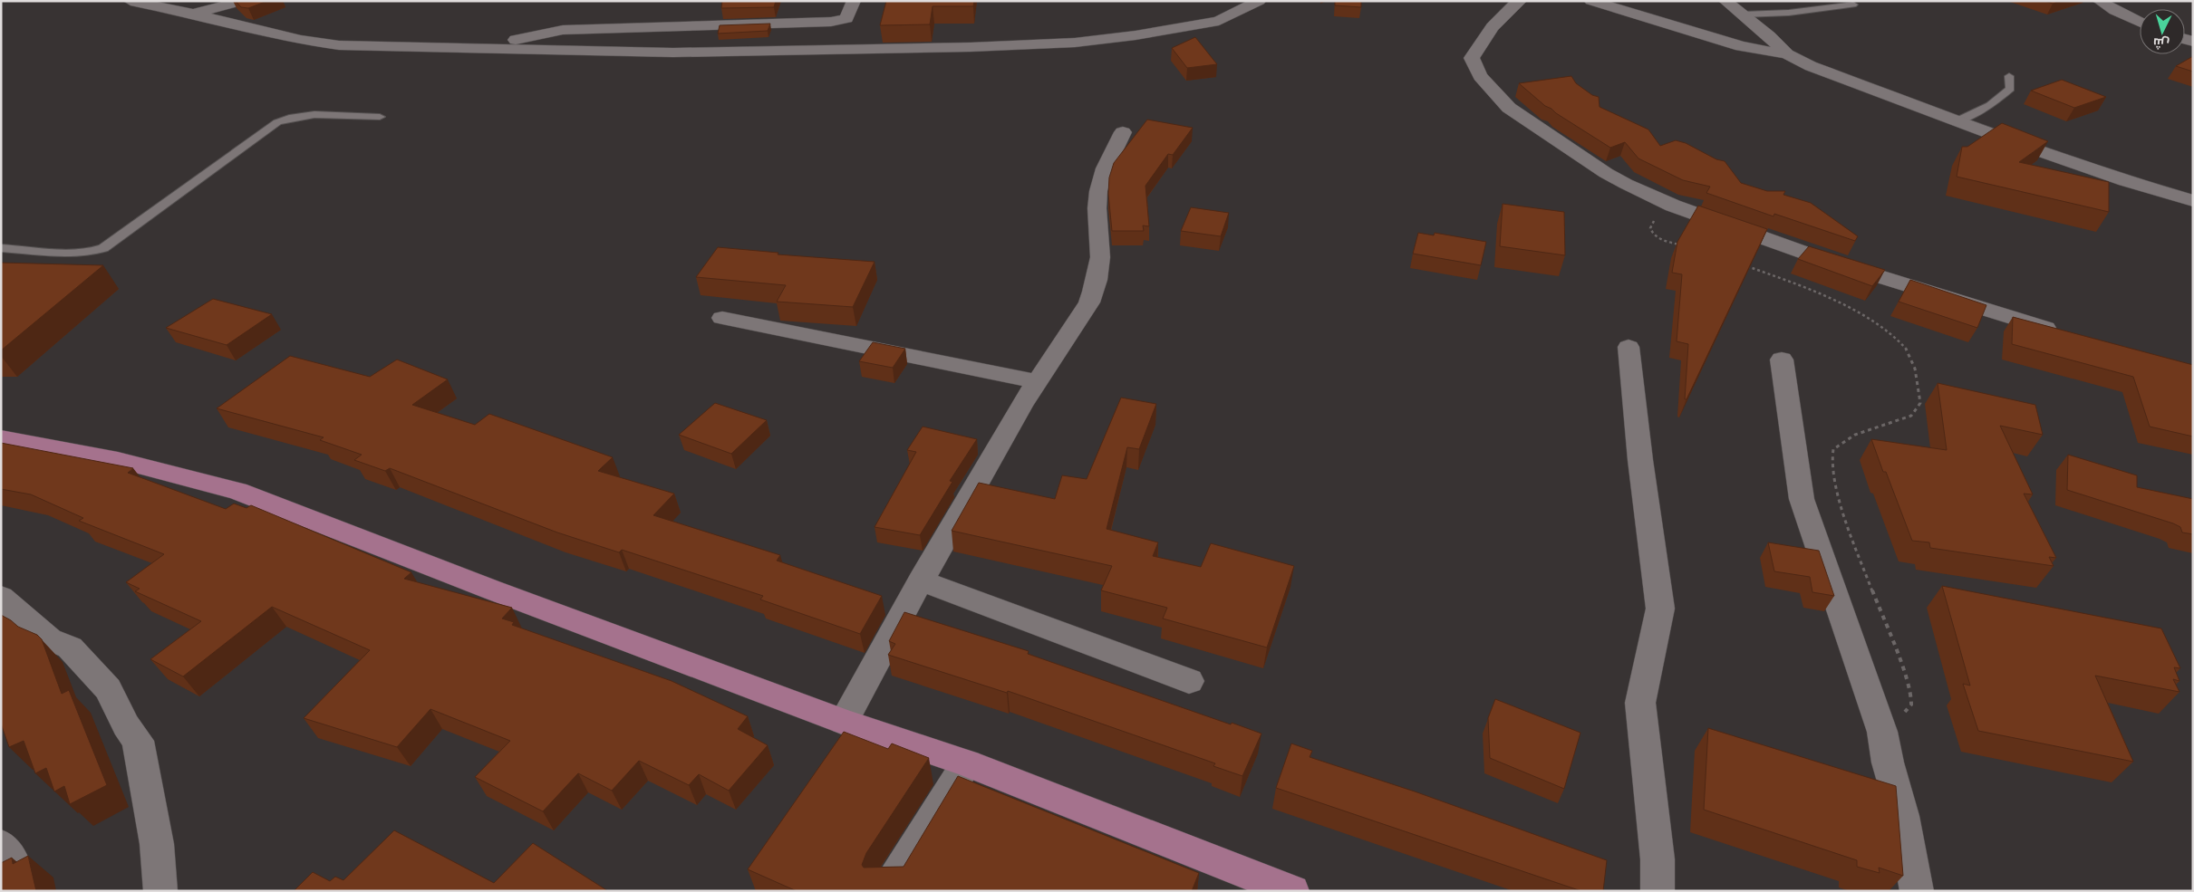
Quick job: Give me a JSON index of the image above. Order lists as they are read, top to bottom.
{
  "north": "bottom"
}
